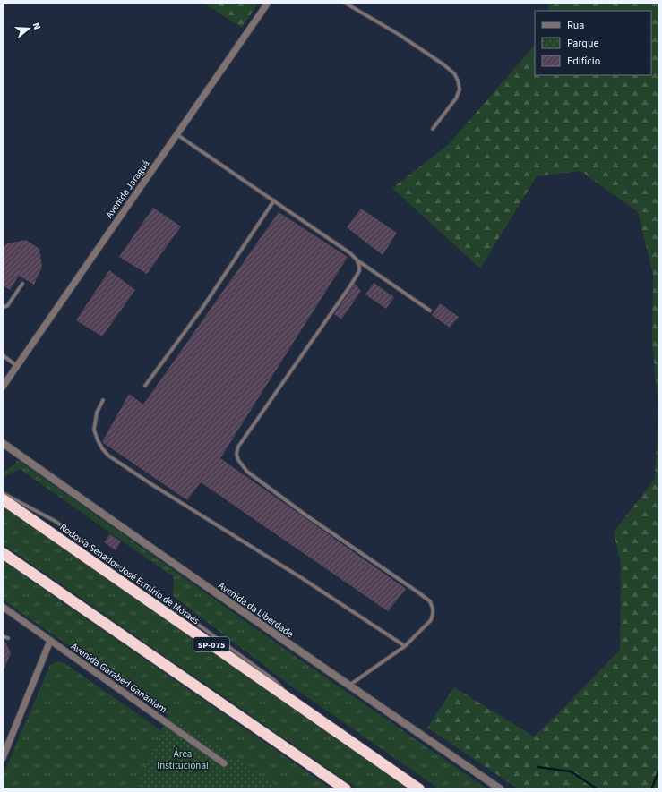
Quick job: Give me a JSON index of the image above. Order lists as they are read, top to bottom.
{
  "streets": {
    "highway": ["Rodovia Senador José Ermírio de Moraes", "SP-075"],
    "street": ["Avenida Jaraguá", "Avenida da Liberdade", "Avenida Garabed Gananiam"]
  },
  "parks": ["Área Institucional"],
  "legend": ["Rua", "Parque", "Edifício"],
  "north": "right"
}
